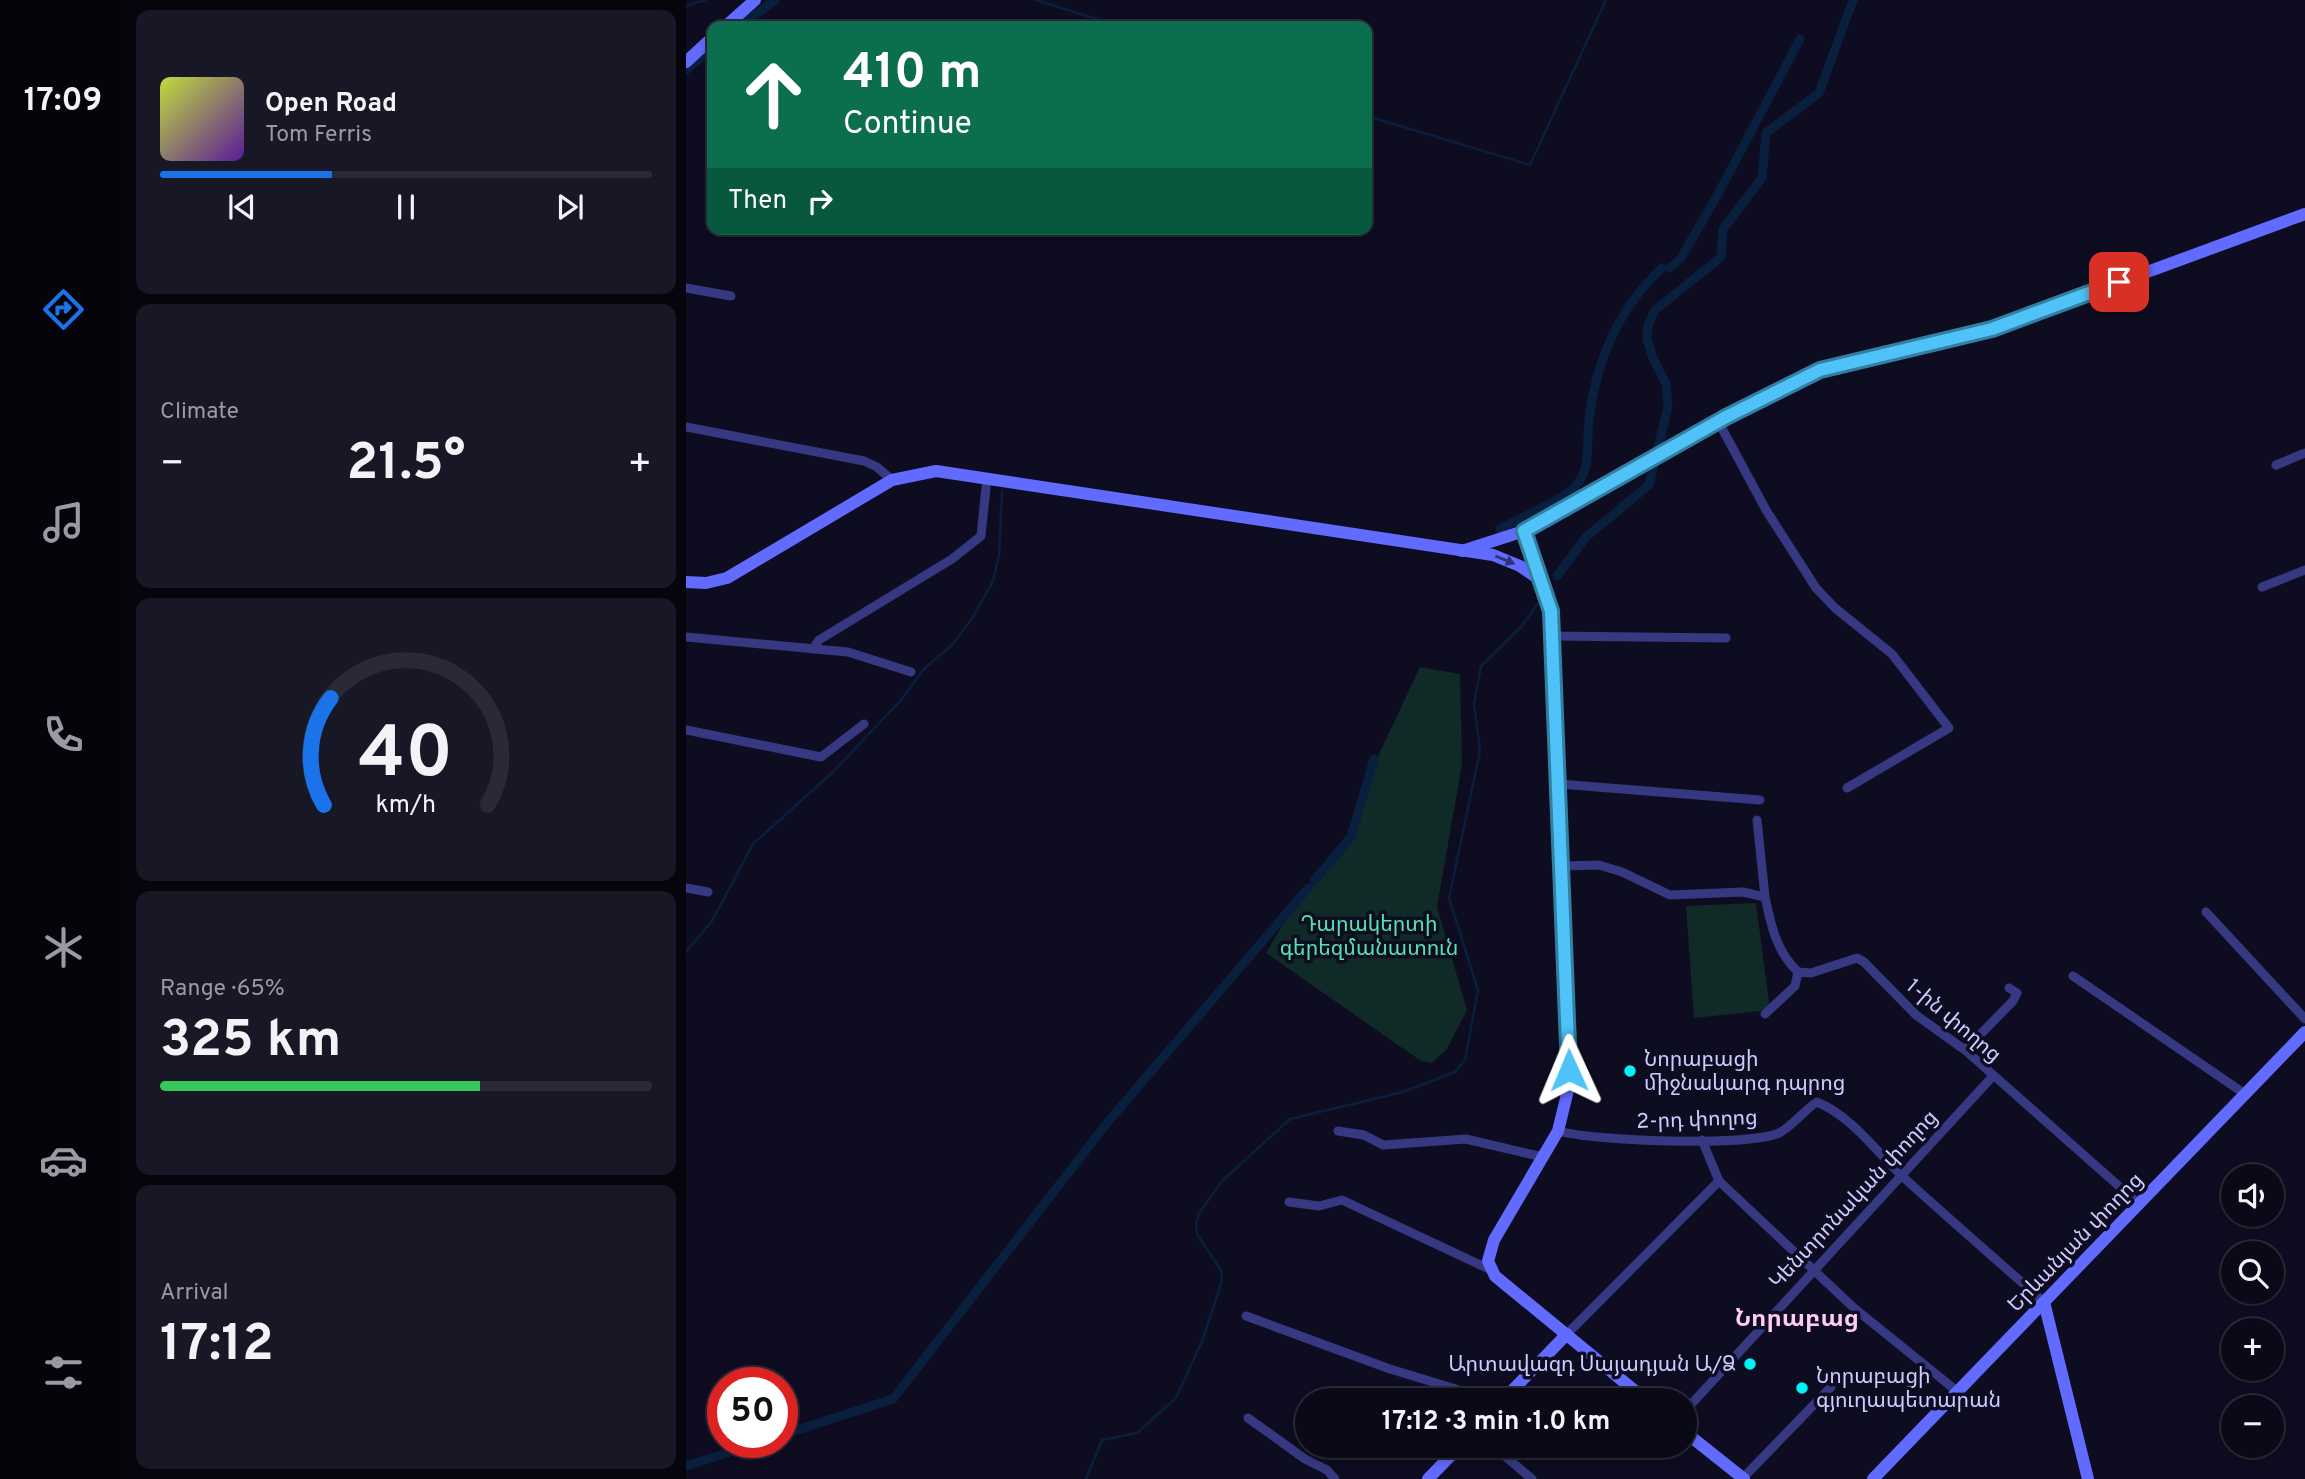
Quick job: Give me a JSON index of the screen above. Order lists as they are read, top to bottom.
{
  "streets": {
    "main road": ["Երևանյան փողոց"],
    "street": ["1-ին փողոց", "2-րդ փողոց", "Կենտրոնական փողոց"]
  },
  "crossings": [
    ["1-ին փողոց", "Կենտրոնական փողոց"],
    ["1-ին փողոց", "Երևանյան փողոց"],
    ["2-րդ փողոց", "Կենտրոնական փողոց"],
    ["2-րդ փողոց", "Երևանյան փողոց"]
  ],
  "districts": ["Նորաբաց"],
  "parks": ["Դարակերտի գերեզմանատուն"],
  "places": ["Նորաբացի միջնակարգ դպրոց", "Արտավազդ Սայադյան Ա/Ձ", "Նորաբացի գյուղապետարան"],
  "page": {
    "tabs": "17:09",
    "turn": ["410 m", "Continue"],
    "song": ["Open Road", "Tom Ferris"],
    "then": "Then",
    "tile": [
      "Climate",
      ["Range · 65%", "325 km"],
      ["Arrival", "17:12"]
    ],
    "heat": ["−", "21.5°", "+"],
    "map_buttons": ["+", "−"],
    "limit": "50",
    "trip": "17:12 · 3 min · 1.0 km",
    "gauge": ["40", "km/h"]
  }
}
